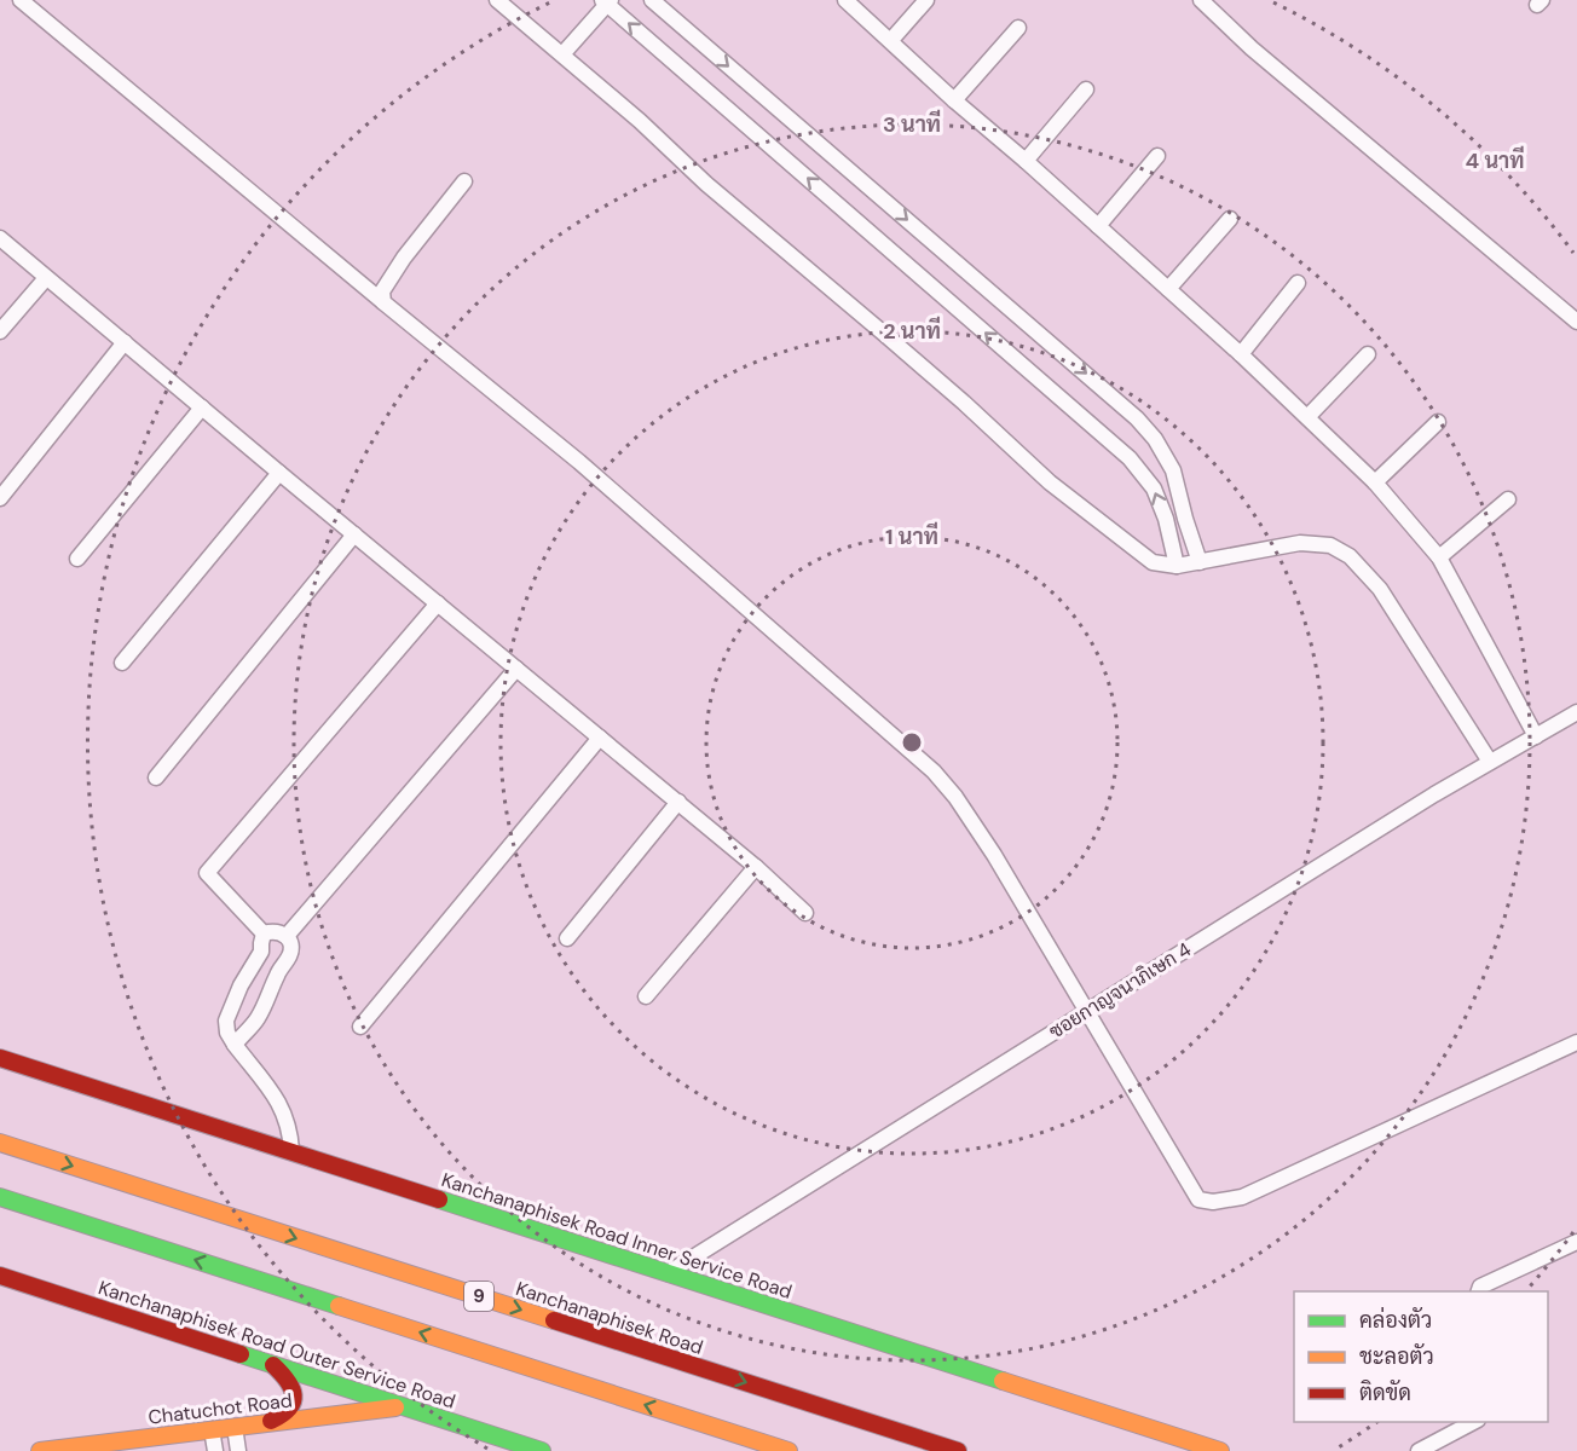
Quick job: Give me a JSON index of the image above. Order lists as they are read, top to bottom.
{
  "streets": {
    "main road": [
      "Kanchanaphisek Road Inner Service Road",
      "9",
      "Kanchanaphisek Road",
      "Kanchanaphisek Road Outer Service Road",
      "Chatuchot Road"
    ],
    "street": ["ซอยกาญจนาภิเษก 4"]
  },
  "crossings": [
    ["ซอยกาญจนาภิเษก 4", "Kanchanaphisek Road Inner Service Road"],
    ["Kanchanaphisek Road Outer Service Road", "Chatuchot Road"]
  ],
  "legend": ["คล่องตัว", "ชะลอตัว", "ติดขัด"],
  "rings": [
    "3 นาที",
    "4 นาที",
    "2 นาที",
    "1 นาที"
  ]
}
